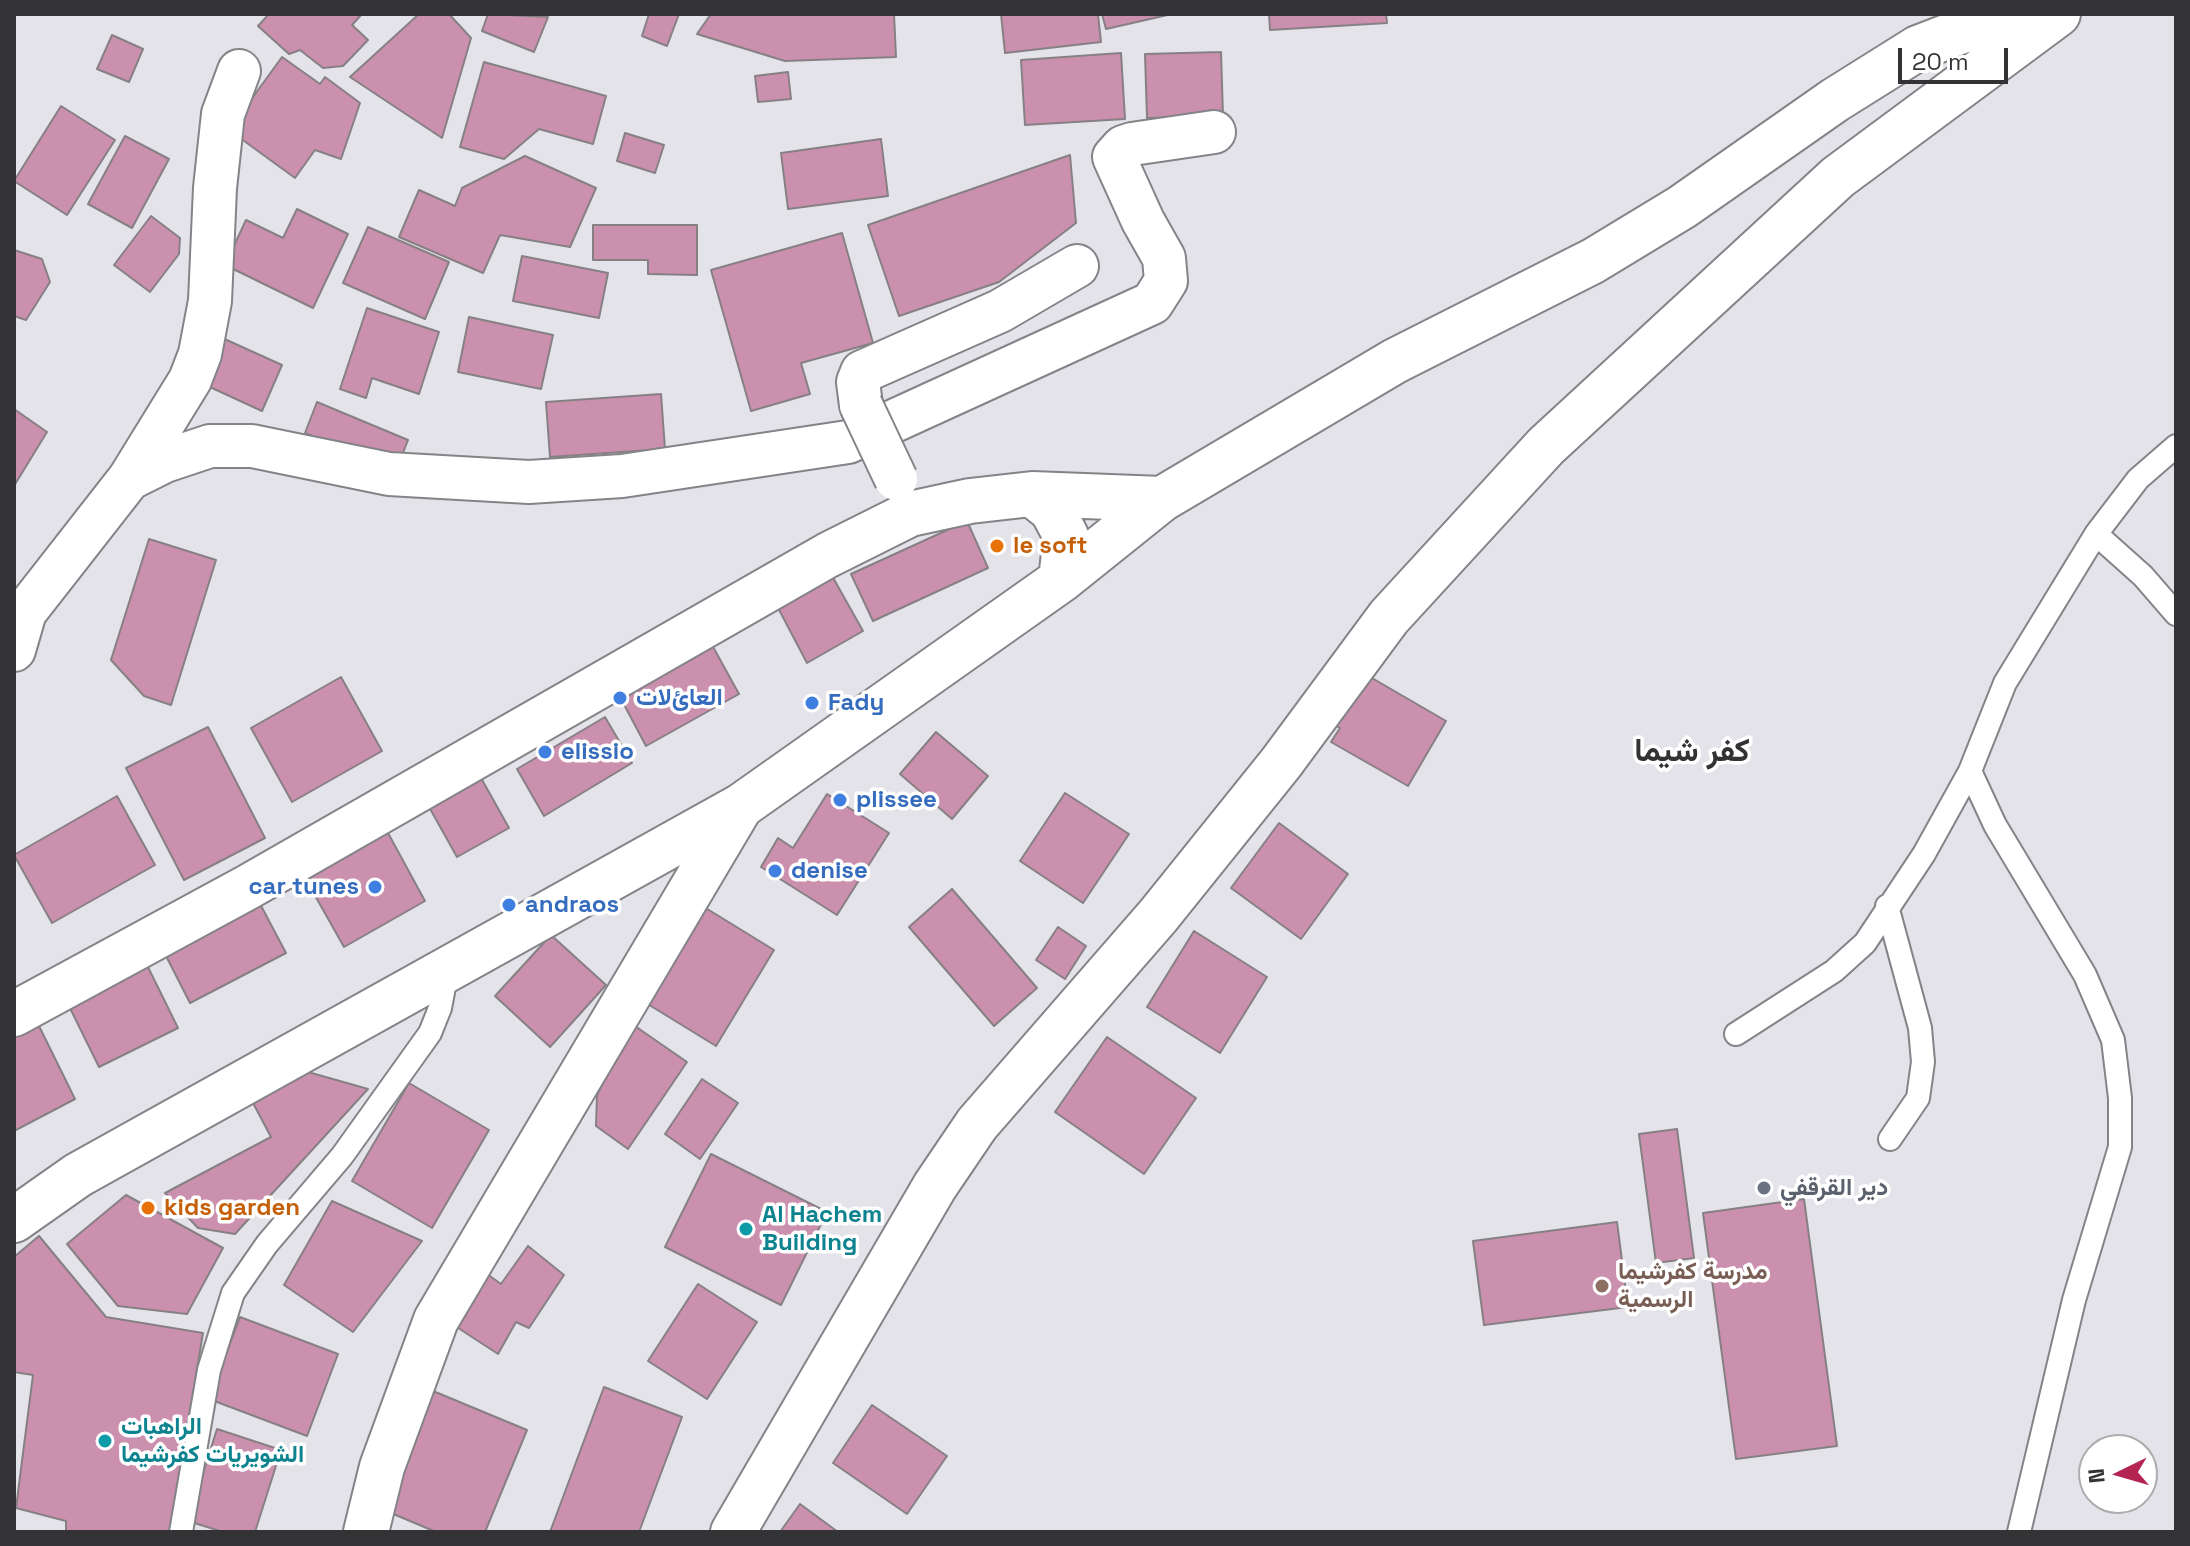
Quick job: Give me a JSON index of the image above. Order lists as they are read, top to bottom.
{
  "districts": ["كفر شيما"],
  "places": [
    "le soft",
    "العائﻻت",
    "Fady",
    "elissio",
    "plissee",
    "denise",
    "car tunes",
    "andraos",
    "دير القرقفي",
    "kids garden",
    "Al Hachem Building",
    "مدرسة كفرشيما الرسمية",
    "الراهبات الشويريات كفرشيما"
  ],
  "scale_bar": "20 m",
  "north": "left"
}
